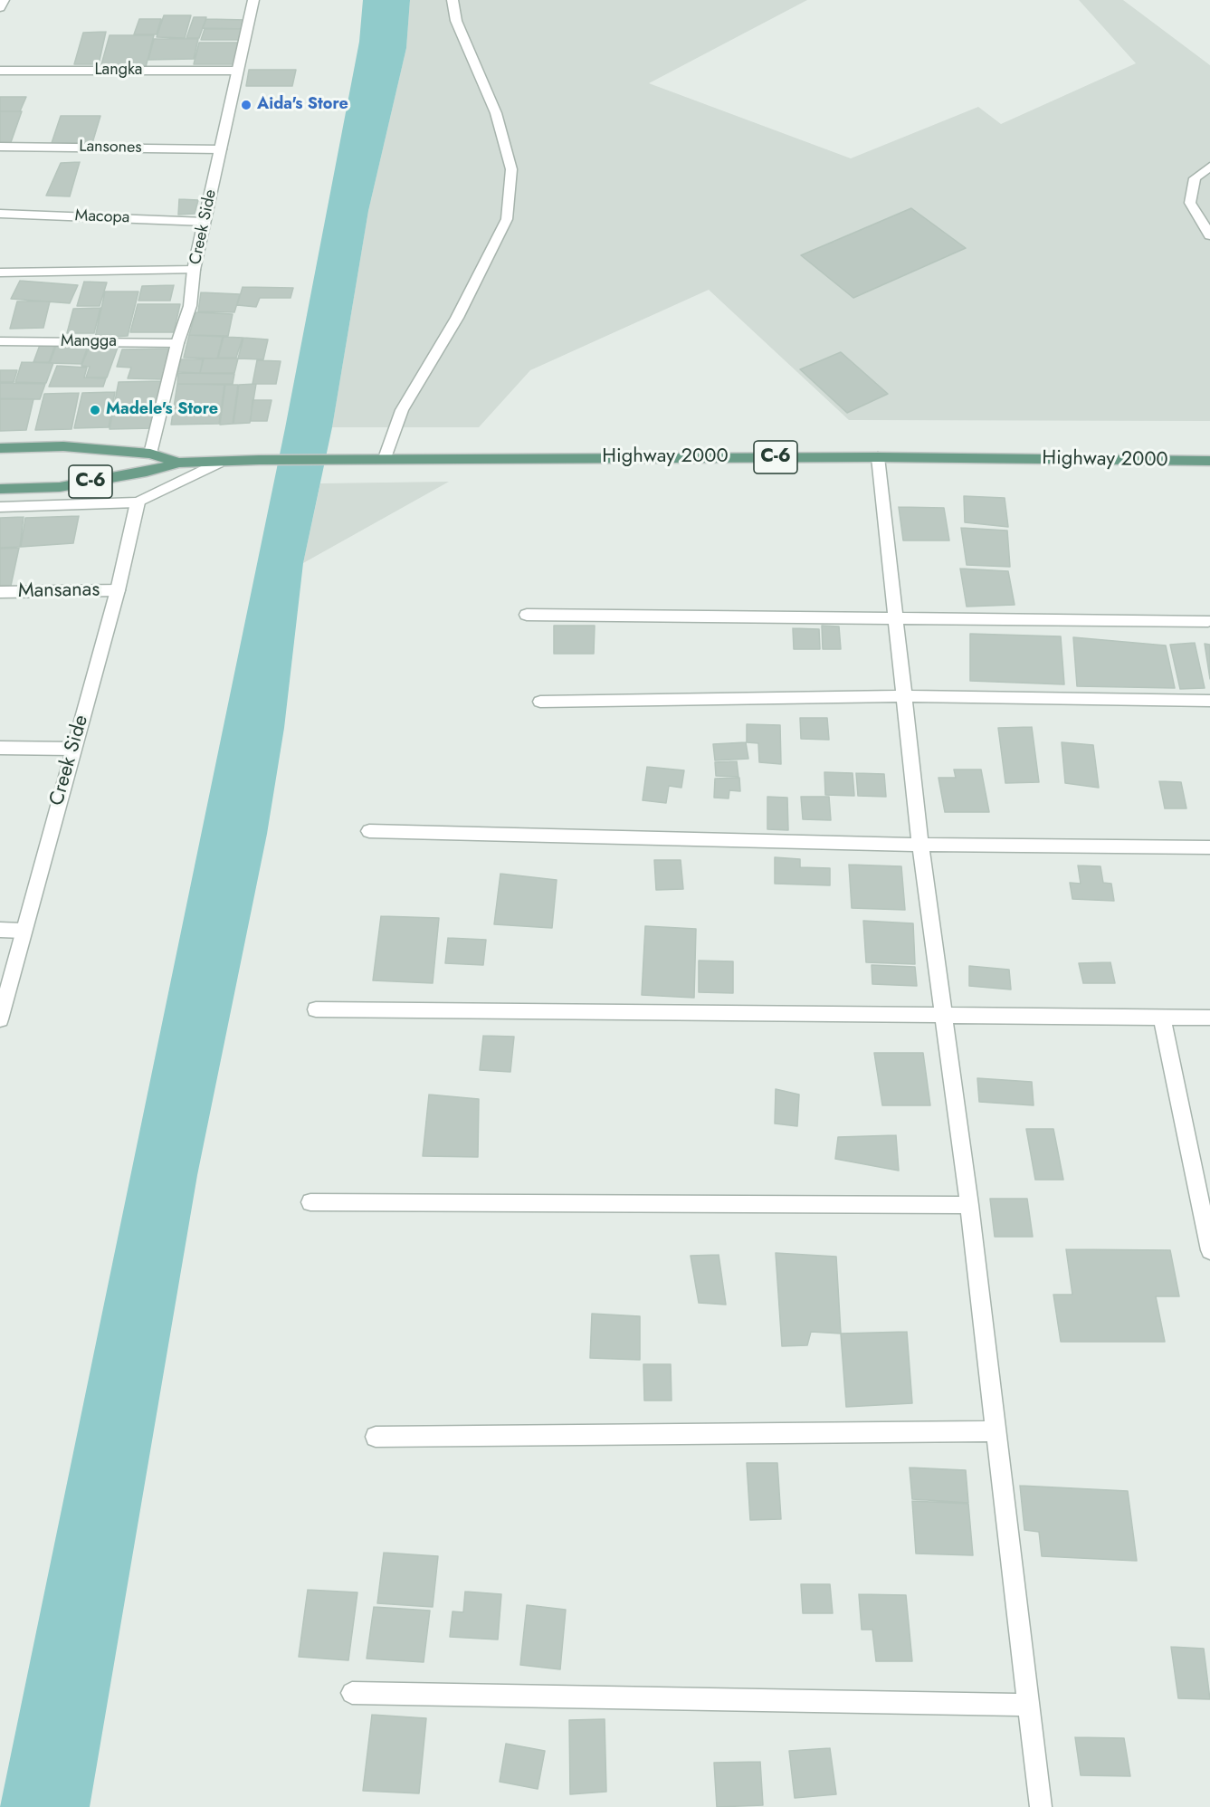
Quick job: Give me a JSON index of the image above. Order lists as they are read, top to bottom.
{
  "streets": {
    "main road": ["Highway 2000", "C-6"],
    "street": [
      "Langka",
      "Lansones",
      "Macopa",
      "Creek Side",
      "Mangga",
      "Mansanas"
    ]
  },
  "crossings": [
    ["Langka", "Creek Side"],
    ["Lansones", "Creek Side"],
    ["Macopa", "Creek Side"],
    ["Creek Side", "Mangga"],
    ["Creek Side", "Highway 2000"],
    ["Creek Side", "Mansanas"]
  ],
  "places": ["Aida's Store", "Madele's Store"]
}
